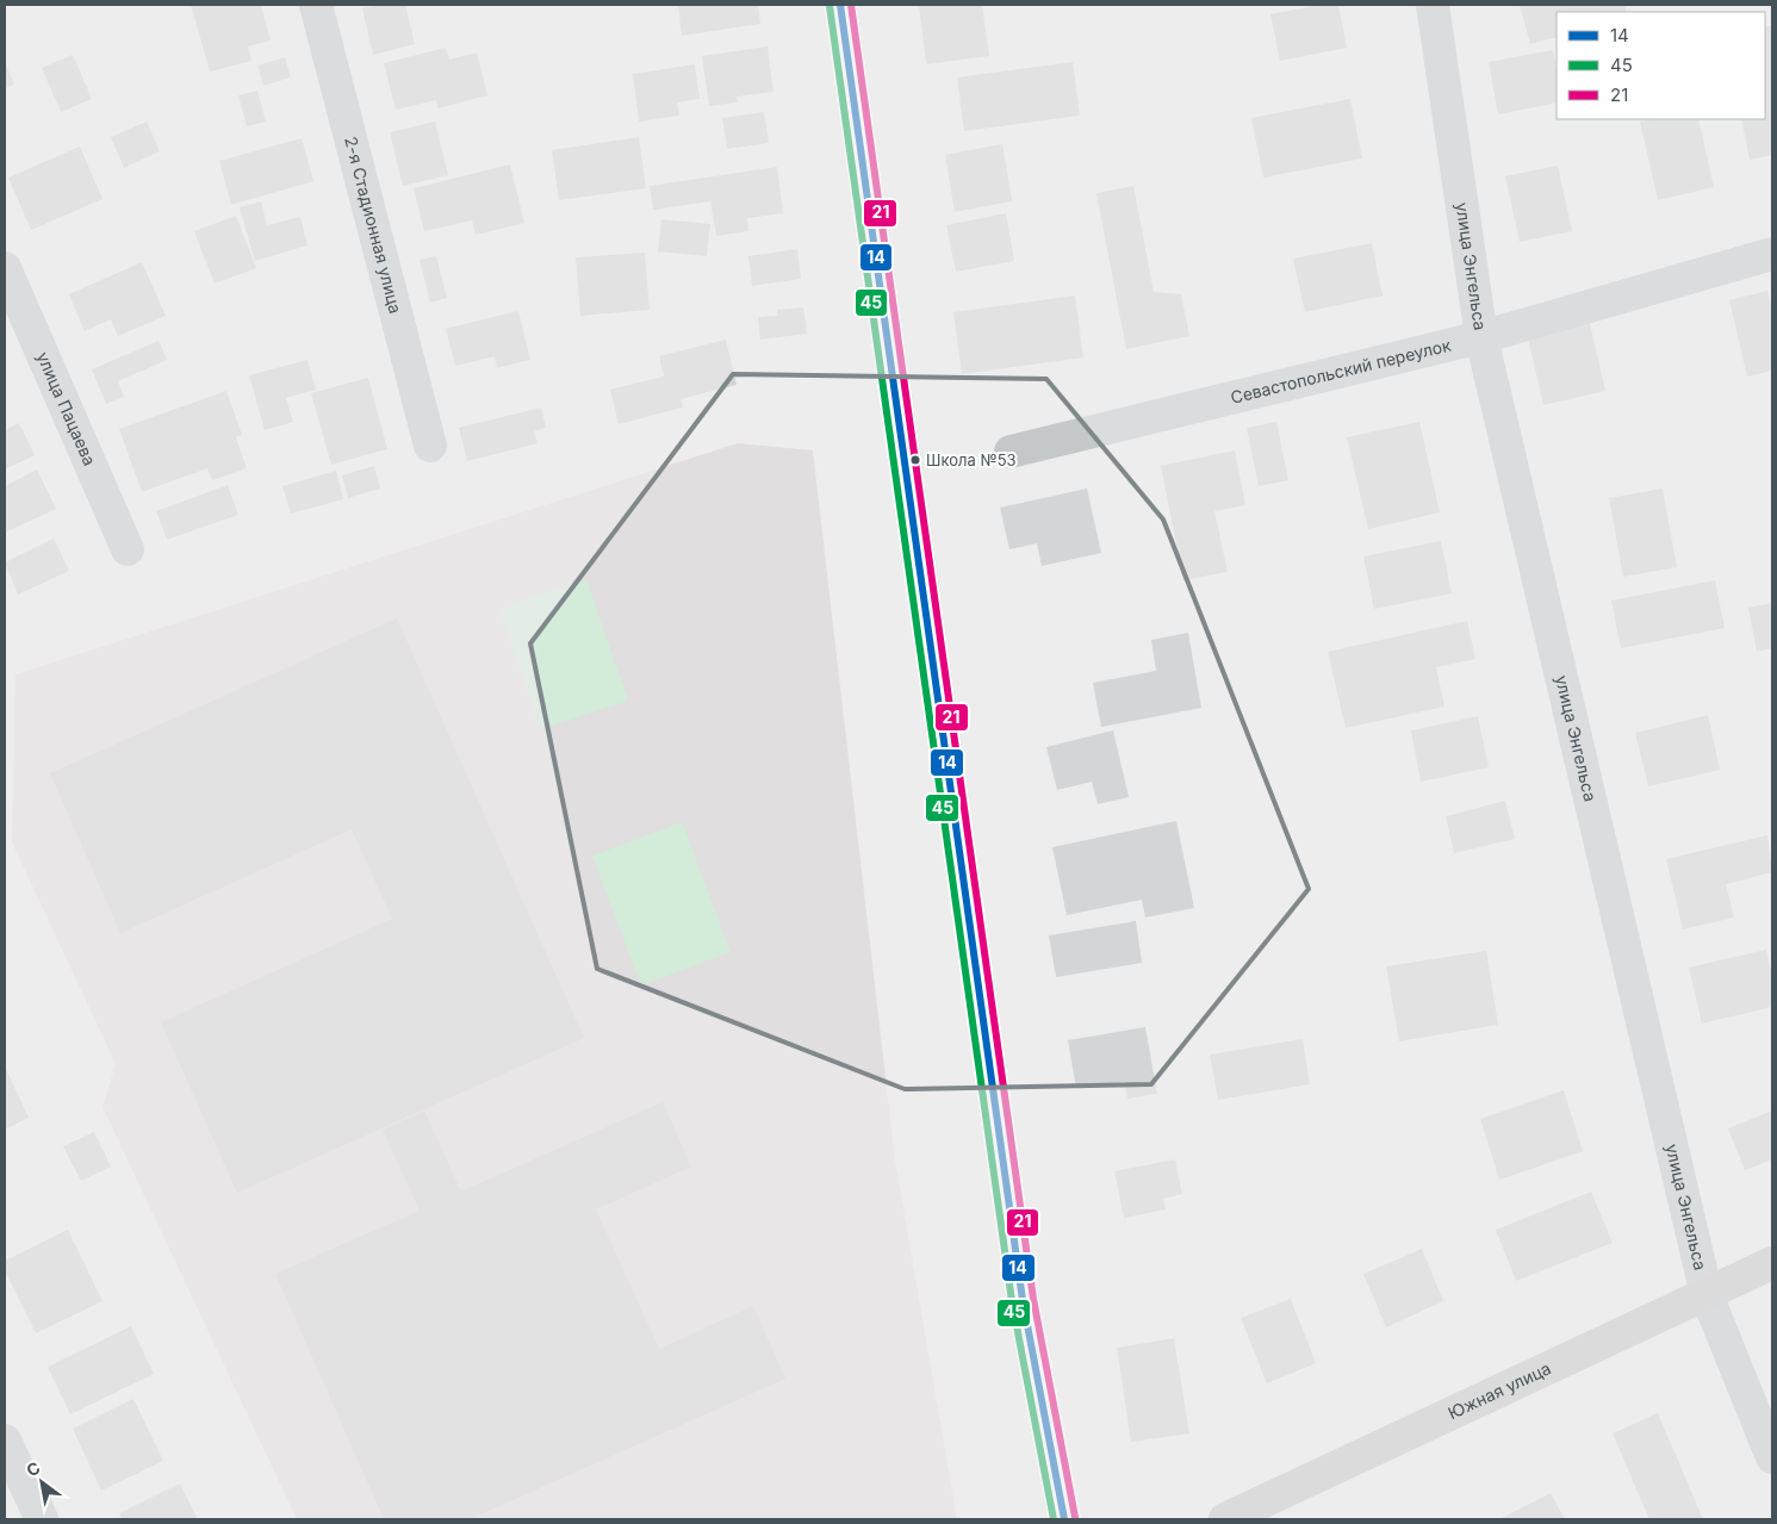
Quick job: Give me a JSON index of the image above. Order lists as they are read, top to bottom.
{
  "streets": {
    "main road": ["Южная улица"],
    "street": [
      "2-я Стадионная улица",
      "улица Энгельса",
      "Севастопольский переулок",
      "улица Пацаева"
    ]
  },
  "crossings": [
    ["улица Энгельса", "Севастопольский переулок"],
    ["улица Энгельса", "Южная улица"]
  ],
  "places": ["Школа №53"],
  "lines": ["transit line 14", "transit line 21", "transit line 45"],
  "legend": ["14", "45", "21"],
  "north": "top left"
}
